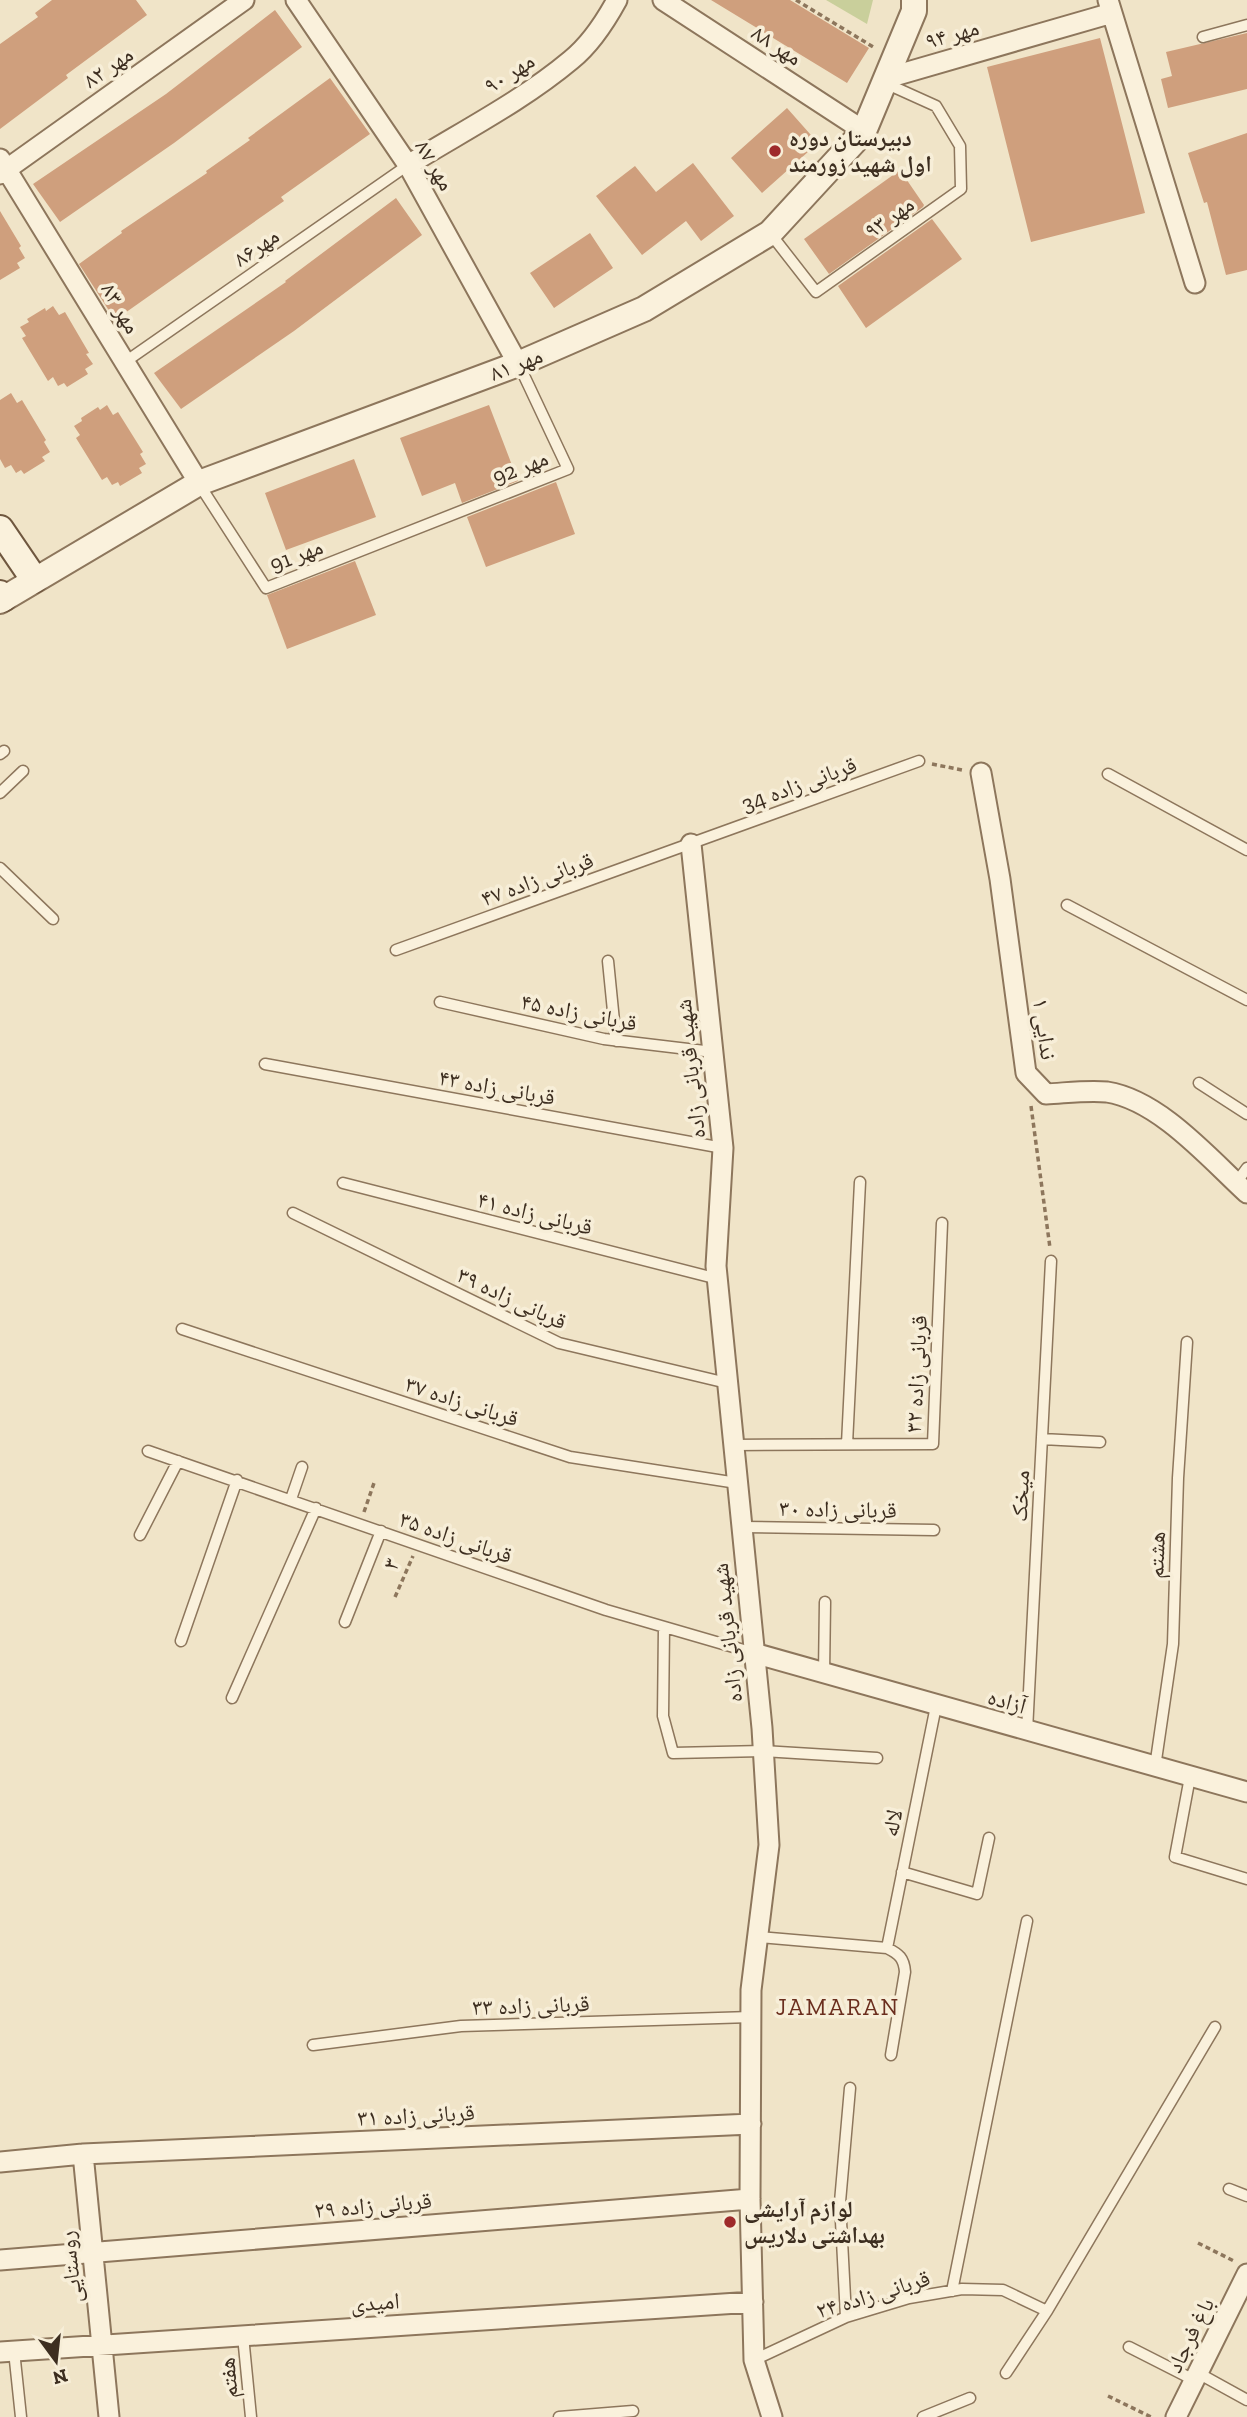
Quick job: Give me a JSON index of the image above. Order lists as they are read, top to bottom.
{
  "streets": {
    "street": [
      "مهر ۹۴",
      "مهر ۸۸",
      "مهر ۸۲",
      "مهر ۹۰",
      "مهر ۸۷",
      "مهر ۸۳",
      "مهر ۸۱",
      "ندایی ۱",
      "شهید قربانی زاده",
      "آزاده",
      "قربانی زاده ۳۱",
      "قربانی زاده ۲۹",
      "روستایی",
      "امیدی",
      "باغ فرجاد"
    ],
    "lane": [
      "مهر ۹۳",
      "مهر۸۶",
      "مهر 92",
      "مهر 91",
      "قربانی زاده 34",
      "قربانی زاده ۴۷",
      "قربانی زاده ۴۵",
      "قربانی زاده ۴۳",
      "قربانی زاده ۴۱",
      "قربانی زاده ۳۹",
      "قربانی زاده ۳۲",
      "قربانی زاده ۳۷",
      "میخک",
      "قربانی زاده ۳۰",
      "قربانی زاده ۳۵",
      "هشتم",
      "لاله",
      "قربانی زاده ۳۳",
      "قربانی زاده ۲۴",
      "هفتم"
    ],
    "path": ["۳"]
  },
  "crossings": [
    ["مهر ۹۴", "مهر ۹۳"],
    ["مهر ۹۴", "مهر ۸۱"],
    ["مهر ۸۸", "مهر ۸۱"],
    ["مهر ۸۲", "مهر ۸۳"],
    ["مهر ۹۰", "مهر ۸۷"],
    ["مهر ۹۰", "مهر۸۶"],
    ["مهر ۸۷", "مهر۸۶"],
    ["مهر ۸۷", "مهر ۸۱"],
    ["مهر ۸۷", "مهر 92"],
    ["مهر ۹۳", "مهر ۸۱"],
    ["مهر۸۶", "مهر ۸۳"],
    ["مهر ۸۳", "مهر ۸۱"],
    ["مهر ۸۳", "مهر 91"],
    ["مهر ۸۱", "مهر 92"],
    ["مهر ۸۱", "مهر 91"],
    ["مهر 92", "مهر 91"],
    ["قربانی زاده 34", "قربانی زاده ۴۷"],
    ["قربانی زاده 34", "شهید قربانی زاده"],
    ["قربانی زاده ۴۷", "شهید قربانی زاده"],
    ["قربانی زاده ۴۵", "شهید قربانی زاده"],
    ["شهید قربانی زاده", "قربانی زاده ۴۳"],
    ["شهید قربانی زاده", "قربانی زاده ۴۱"],
    ["شهید قربانی زاده", "قربانی زاده ۳۹"],
    ["شهید قربانی زاده", "قربانی زاده ۳۲"],
    ["شهید قربانی زاده", "قربانی زاده ۳۷"],
    ["شهید قربانی زاده", "قربانی زاده ۳۰"],
    ["شهید قربانی زاده", "قربانی زاده ۳۵"],
    ["شهید قربانی زاده", "آزاده"],
    ["شهید قربانی زاده", "قربانی زاده ۳۳"],
    ["شهید قربانی زاده", "قربانی زاده ۳۱"],
    ["شهید قربانی زاده", "قربانی زاده ۲۹"],
    ["شهید قربانی زاده", "قربانی زاده ۲۴"],
    ["شهید قربانی زاده", "امیدی"],
    ["میخک", "آزاده"],
    ["قربانی زاده ۳۵", "۳"],
    ["قربانی زاده ۳۵", "آزاده"],
    ["هشتم", "آزاده"],
    ["آزاده", "لاله"],
    ["قربانی زاده ۳۱", "روستایی"],
    ["قربانی زاده ۲۹", "روستایی"],
    ["روستایی", "امیدی"],
    ["امیدی", "هفتم"]
  ],
  "districts": ["JAMARAN"],
  "places": ["دبیرستان دوره اول شهید زورمند", "لوازم آرایشی بهداشتی دلاریس"],
  "north": "bottom"
}
